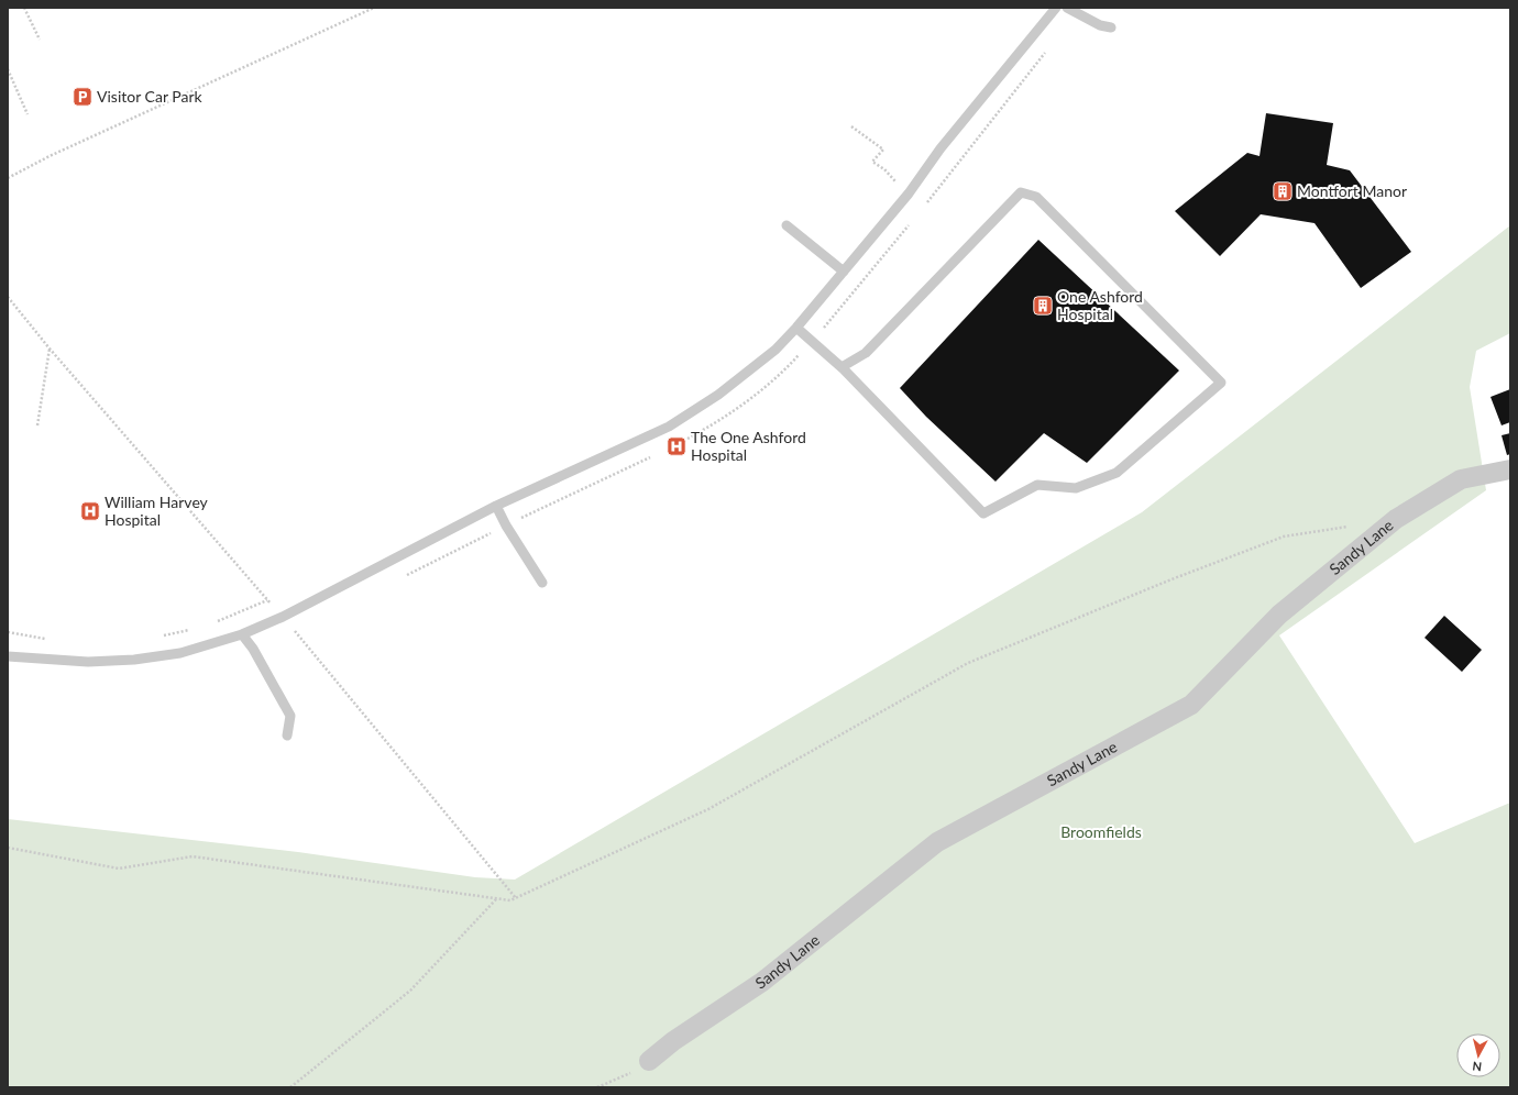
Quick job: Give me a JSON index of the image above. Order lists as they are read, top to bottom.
{
  "streets": {
    "street": ["Sandy Lane"]
  },
  "parks": ["Broomfields"],
  "places": {
    "parking": ["Visitor Car Park"],
    "building": ["Montfort Manor", "One Ashford Hospital"],
    "hospital": ["The One Ashford Hospital", "William Harvey Hospital"]
  },
  "north": "bottom"
}
